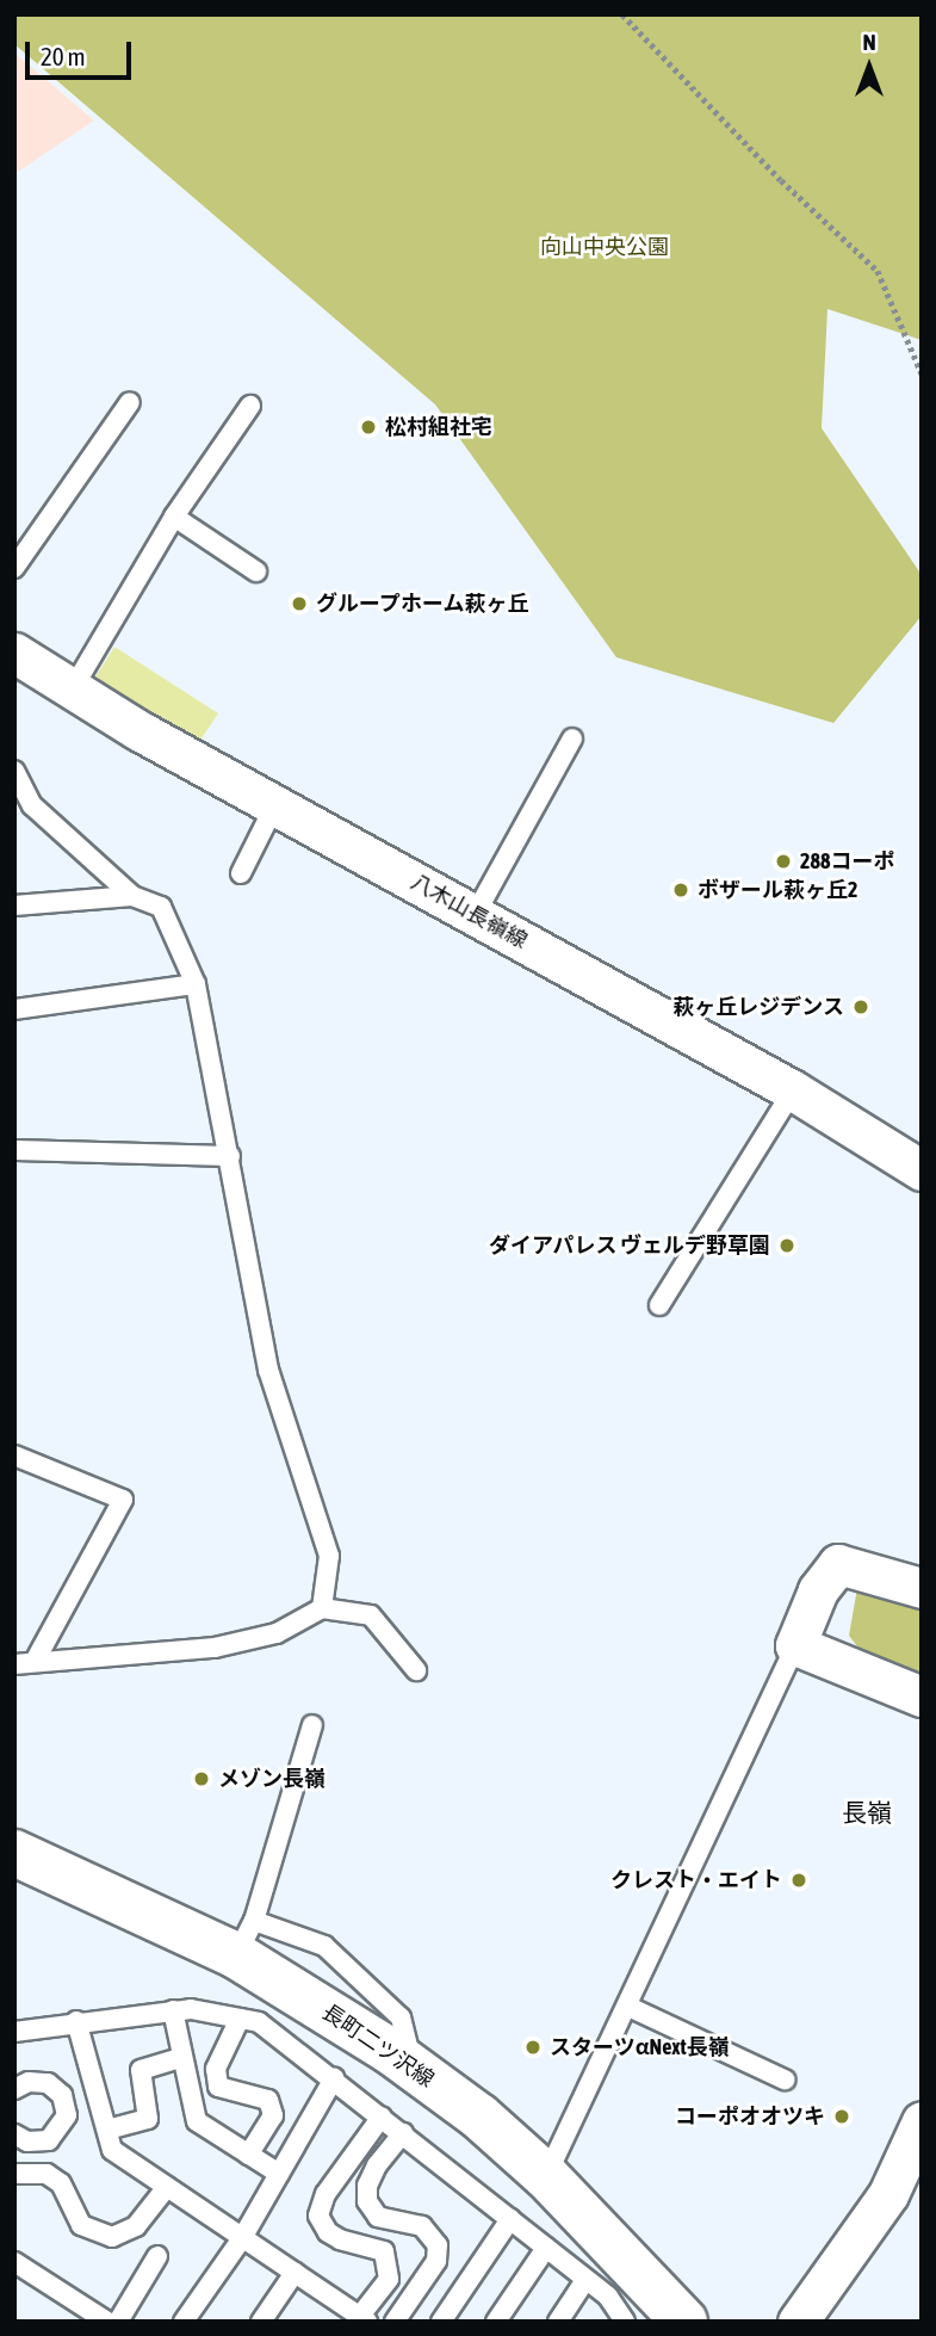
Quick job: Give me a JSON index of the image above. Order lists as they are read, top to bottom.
{
  "streets": {
    "street": ["八木山長嶺線", "長町二ツ沢線"]
  },
  "districts": ["長嶺"],
  "parks": ["向山中央公園"],
  "places": [
    "松村組社宅",
    "グループホーム萩ヶ丘",
    "288コーポ",
    "ボザール萩ヶ丘2",
    "萩ヶ丘レジデンス",
    "ダイアパレス ヴェルデ野草園",
    "メゾン長嶺",
    "クレスト・エイト",
    "スターツαNext長嶺",
    "コーポオオツキ"
  ],
  "scale_bar": "20 m",
  "north": "top"
}
